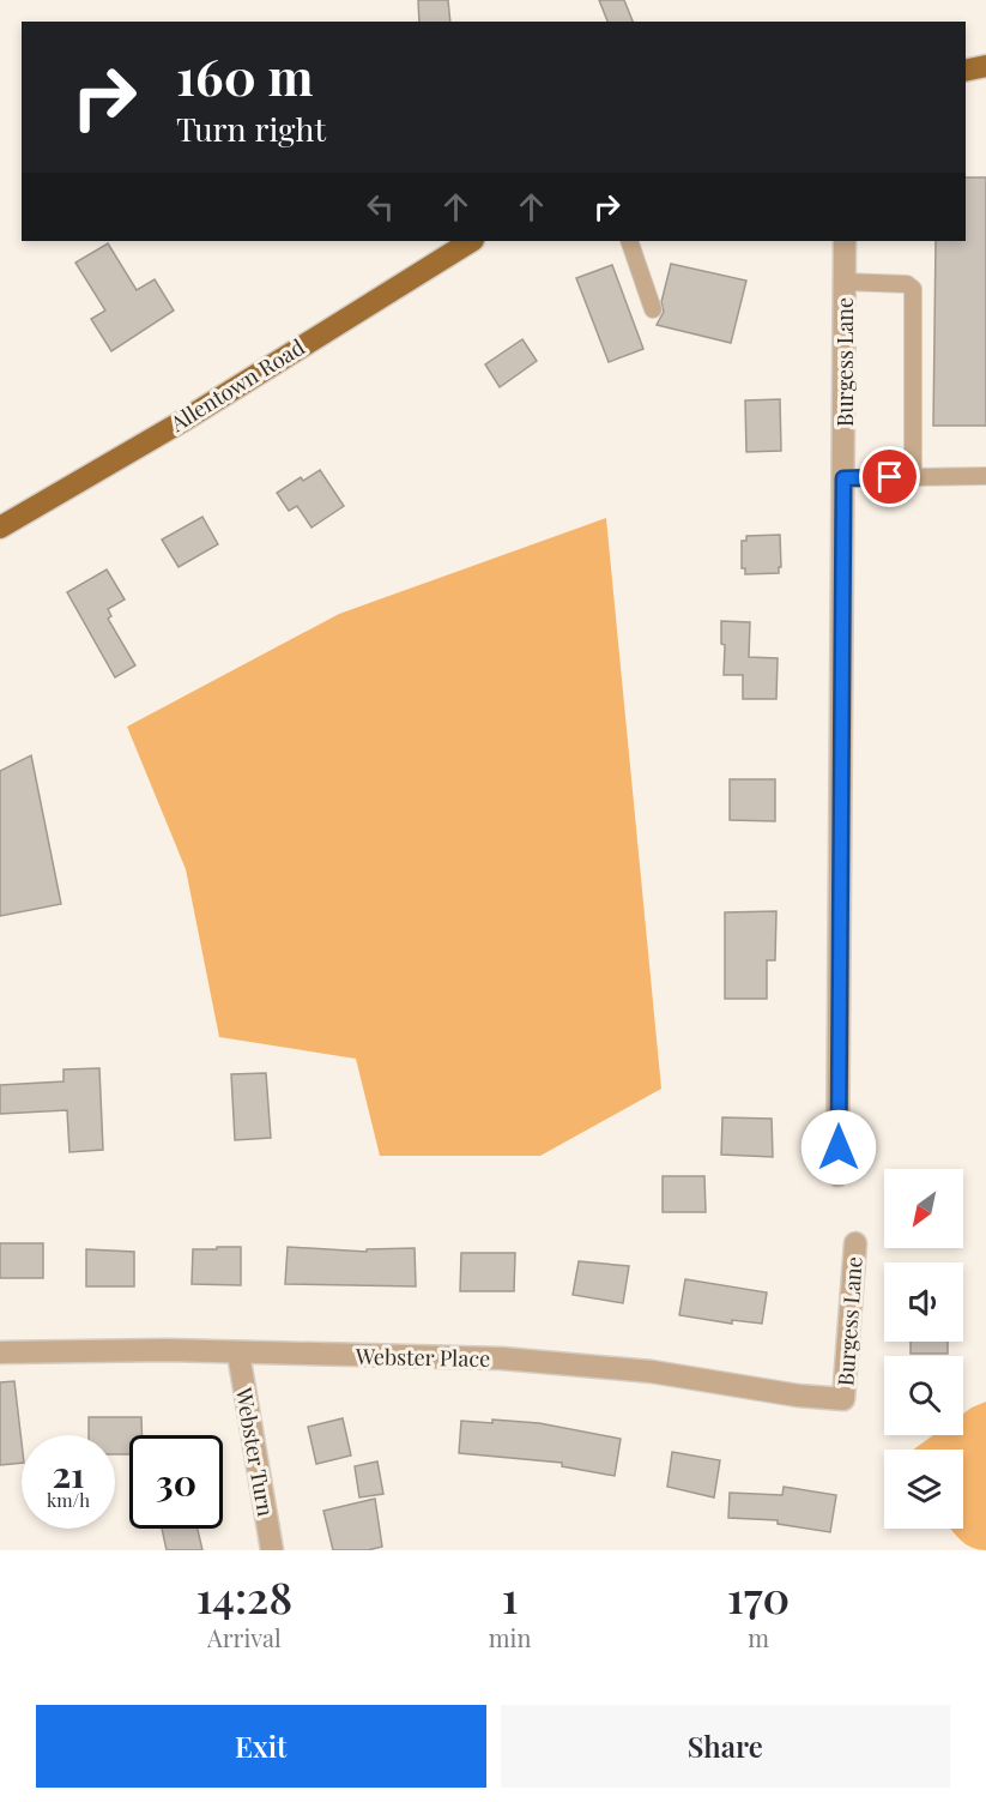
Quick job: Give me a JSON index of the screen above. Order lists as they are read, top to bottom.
{
  "streets": {
    "main road": ["Allentown Road"],
    "street": ["Burgess Lane", "Webster Place", "Webster Turn"]
  },
  "crossings": [
    ["Burgess Lane", "Webster Place"],
    ["Webster Place", "Webster Turn"]
  ],
  "north": "bottom left",
  "page": {
    "turn": ["160 m", "Turn right"],
    "speed": "21 km/h",
    "limit": "30",
    "eta": [
      "14:28",
      "Arrival",
      "1",
      "min",
      "170",
      "m"
    ],
    "buttons": ["Exit", "Share"]
  }
}
